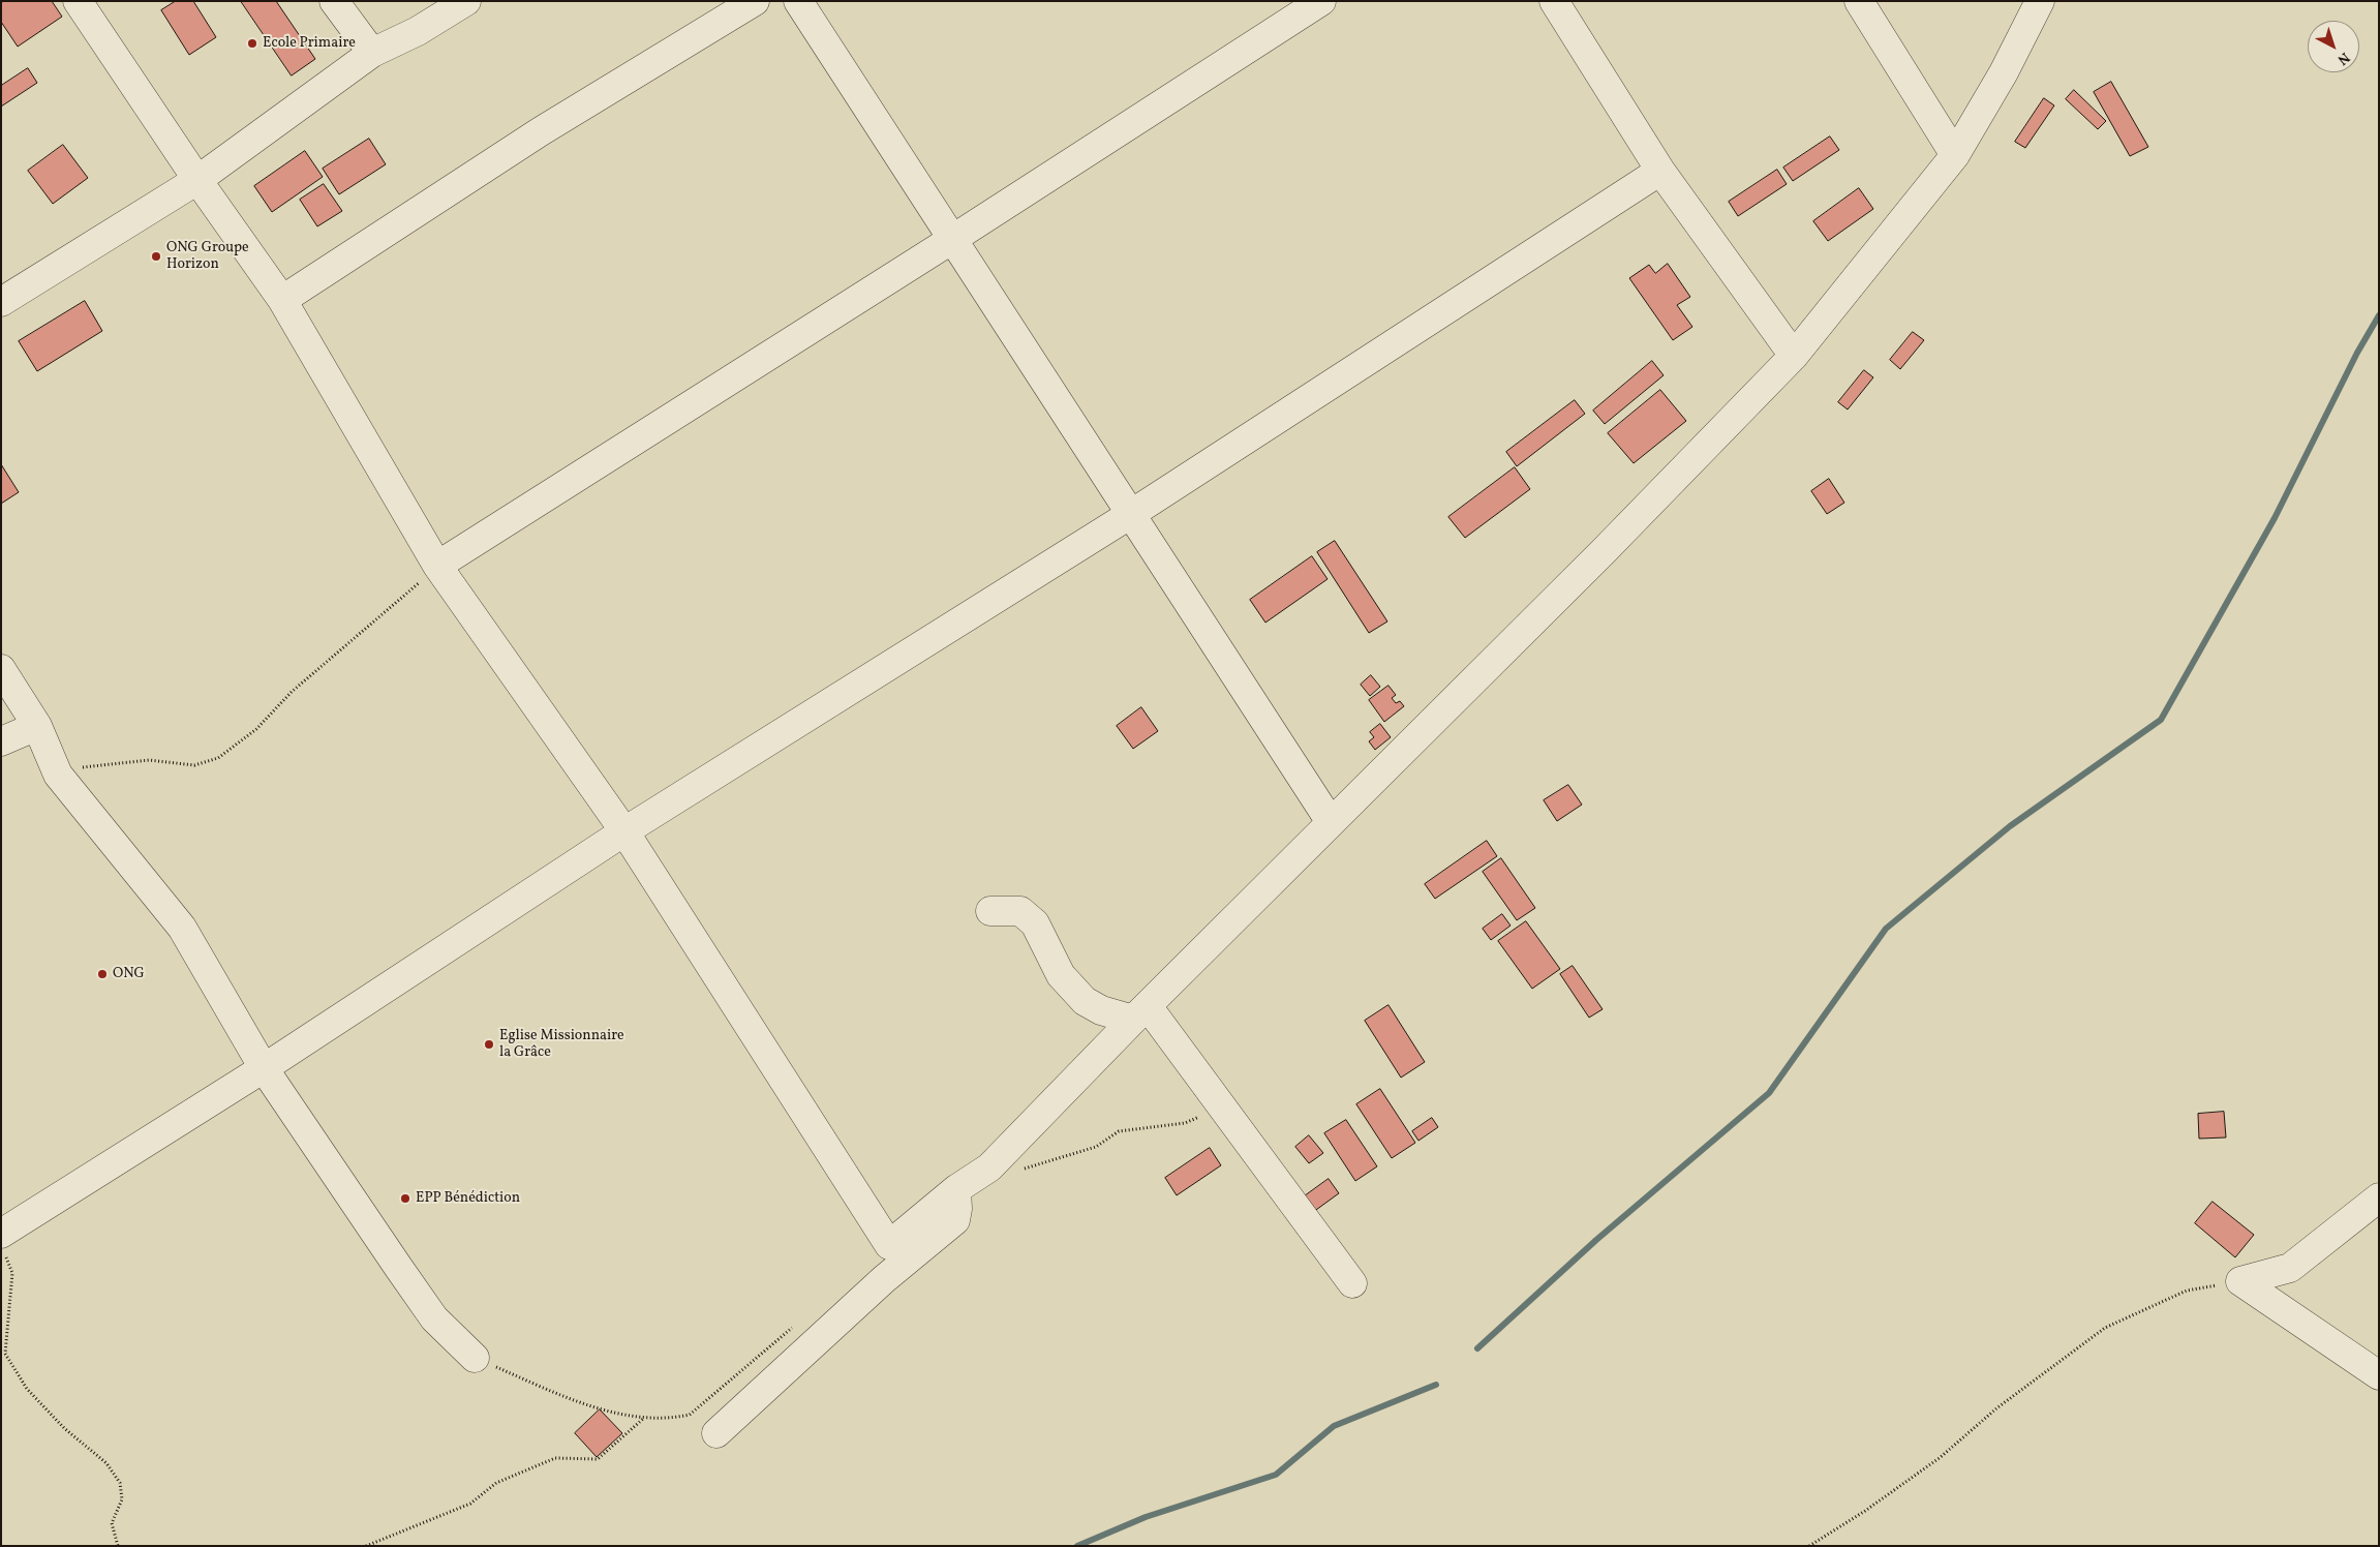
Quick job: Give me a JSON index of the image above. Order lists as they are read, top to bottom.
{
  "places": [
    "Ecole Primaire",
    "ONG Groupe Horizon",
    "ONG",
    "Eglise Missionnaire la Grâce",
    "EPP Bénédiction"
  ],
  "north": "bottom right"
}
